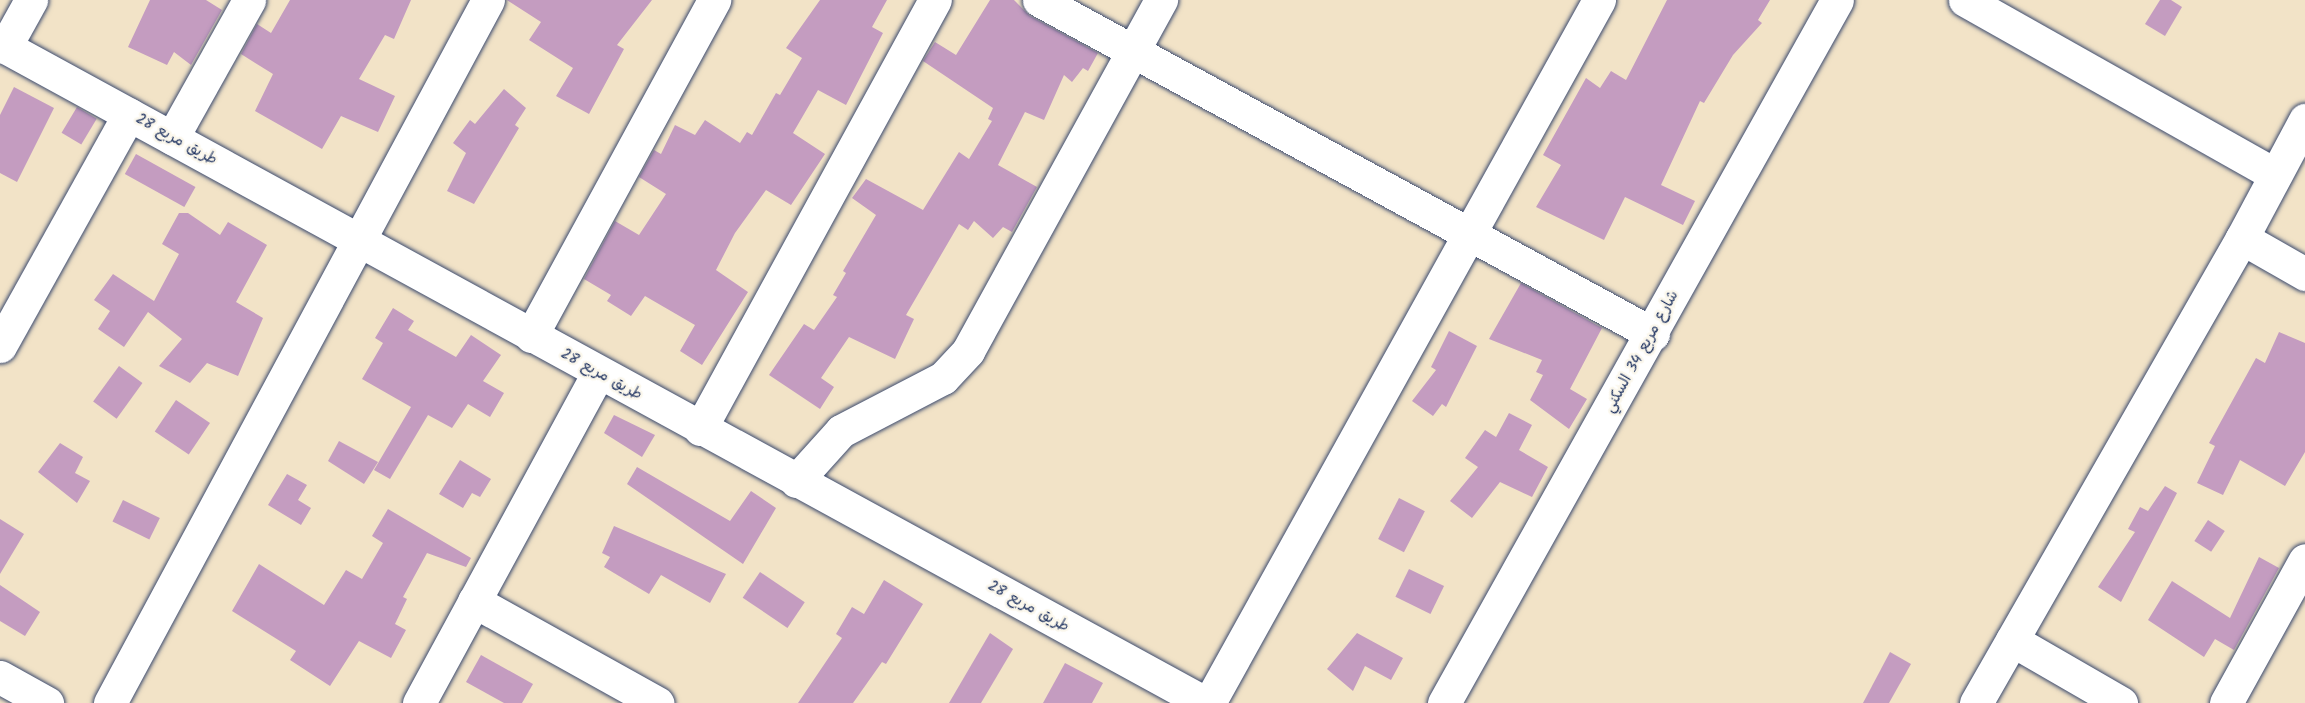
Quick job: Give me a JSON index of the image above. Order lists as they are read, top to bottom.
{
  "streets": {
    "street": ["طريق مربع 28", "شارع مربع 34 السكني"]
  }
}
